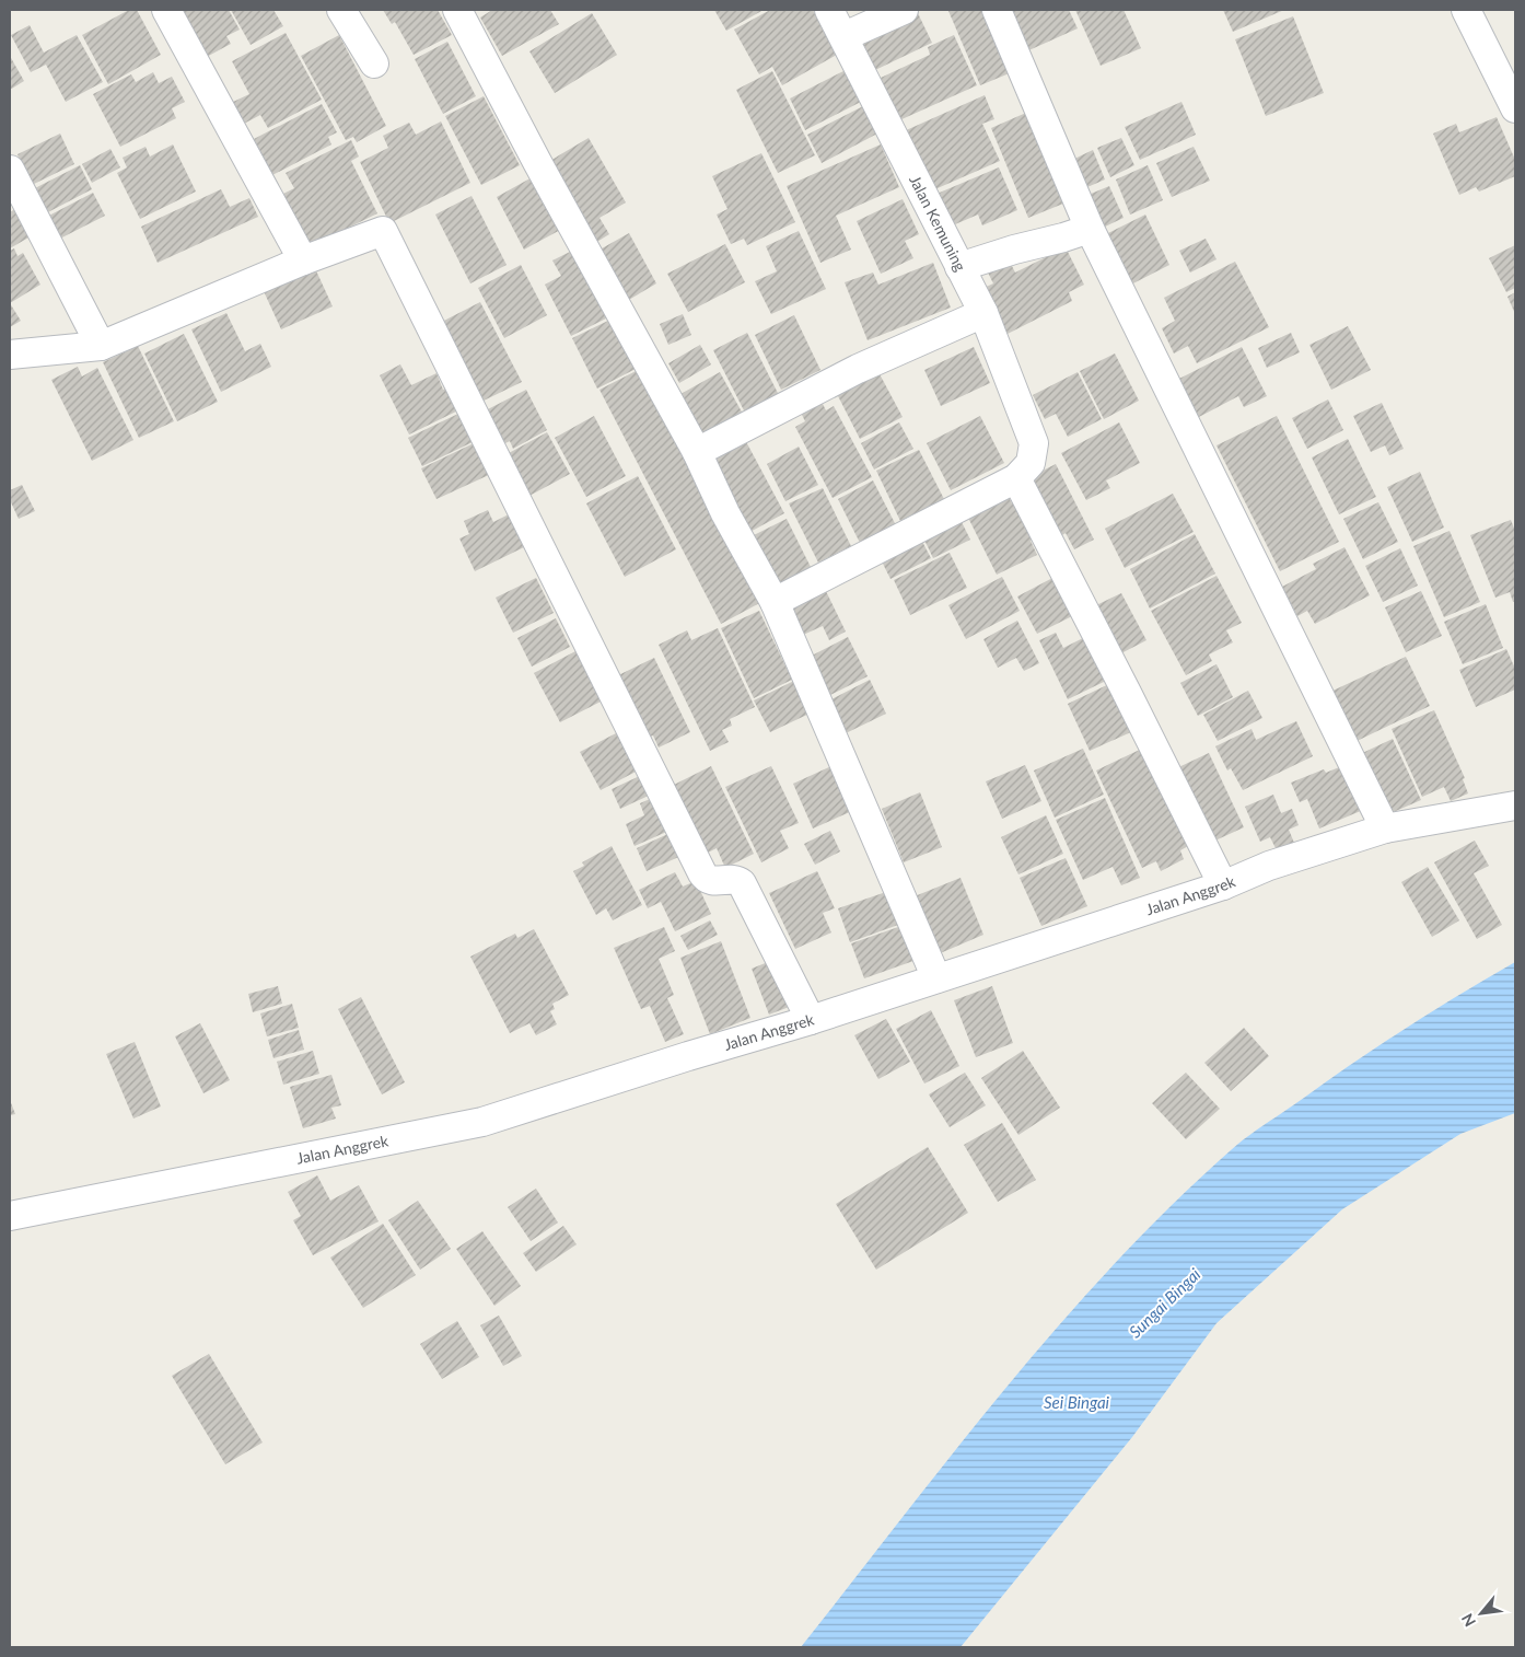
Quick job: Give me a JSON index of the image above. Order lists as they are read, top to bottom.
{
  "streets": {
    "street": ["Jalan Kemuning", "Jalan Anggrek"]
  },
  "water": ["Sungai Bingai", "Sei Bingai"],
  "north": "bottom left"
}
